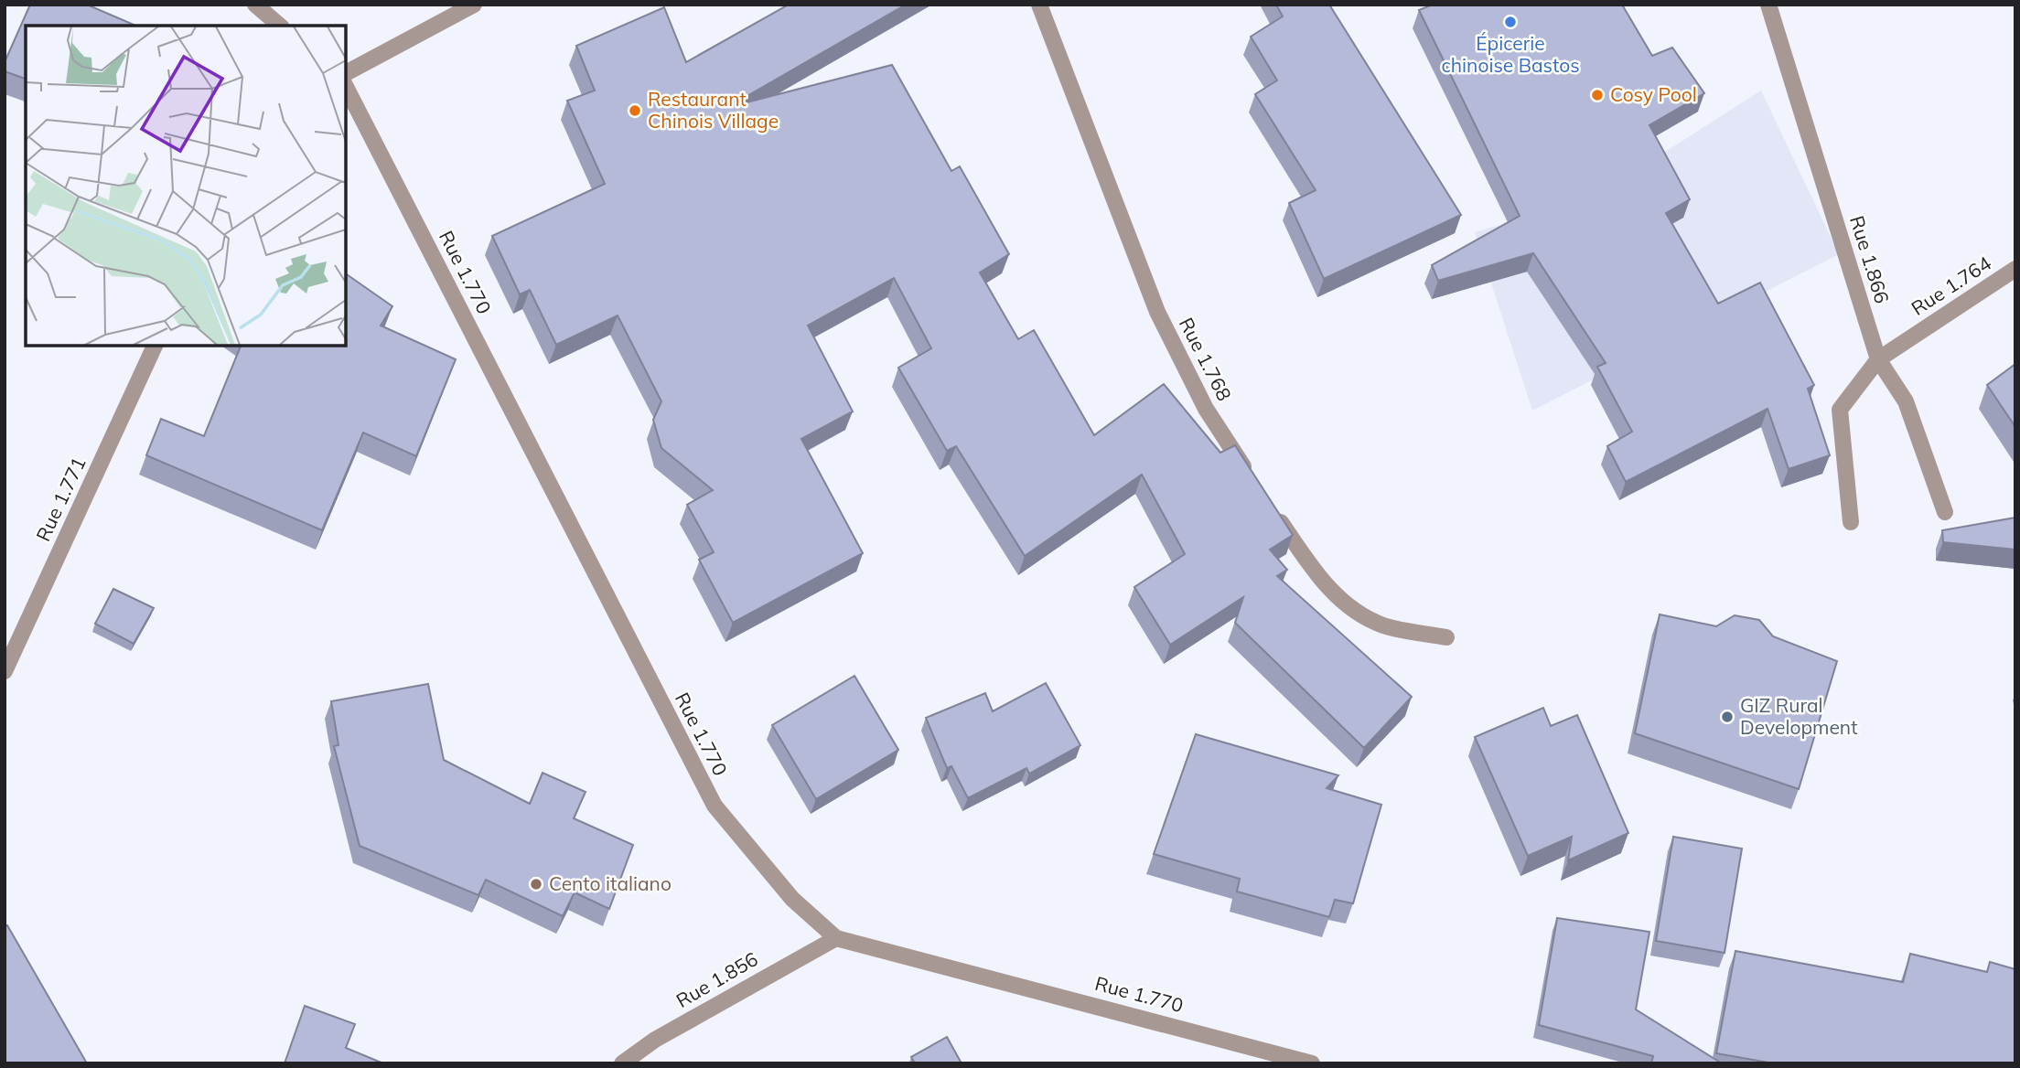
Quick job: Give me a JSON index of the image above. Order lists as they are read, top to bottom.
{
  "streets": {
    "street": [
      "Rue 1.866",
      "Rue 1.770",
      "Rue 1.764",
      "Rue 1.768",
      "Rue 1.771",
      "Rue 1.856"
    ]
  },
  "crossings": [
    ["Rue 1.866", "Rue 1.764"],
    ["Rue 1.770", "Rue 1.856"]
  ],
  "places": [
    "Épicerie chinoise Bastos",
    "Cosy Pool",
    "Restaurant Chinois Village",
    "GIZ Rural Development",
    "Cento italiano"
  ]
}
